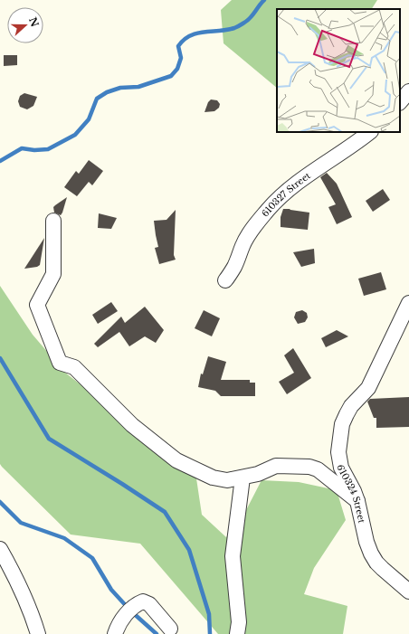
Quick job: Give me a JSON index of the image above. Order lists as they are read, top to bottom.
{
  "streets": {
    "street": ["610327 Street", "610324 Street"]
  },
  "north": "right"
}
